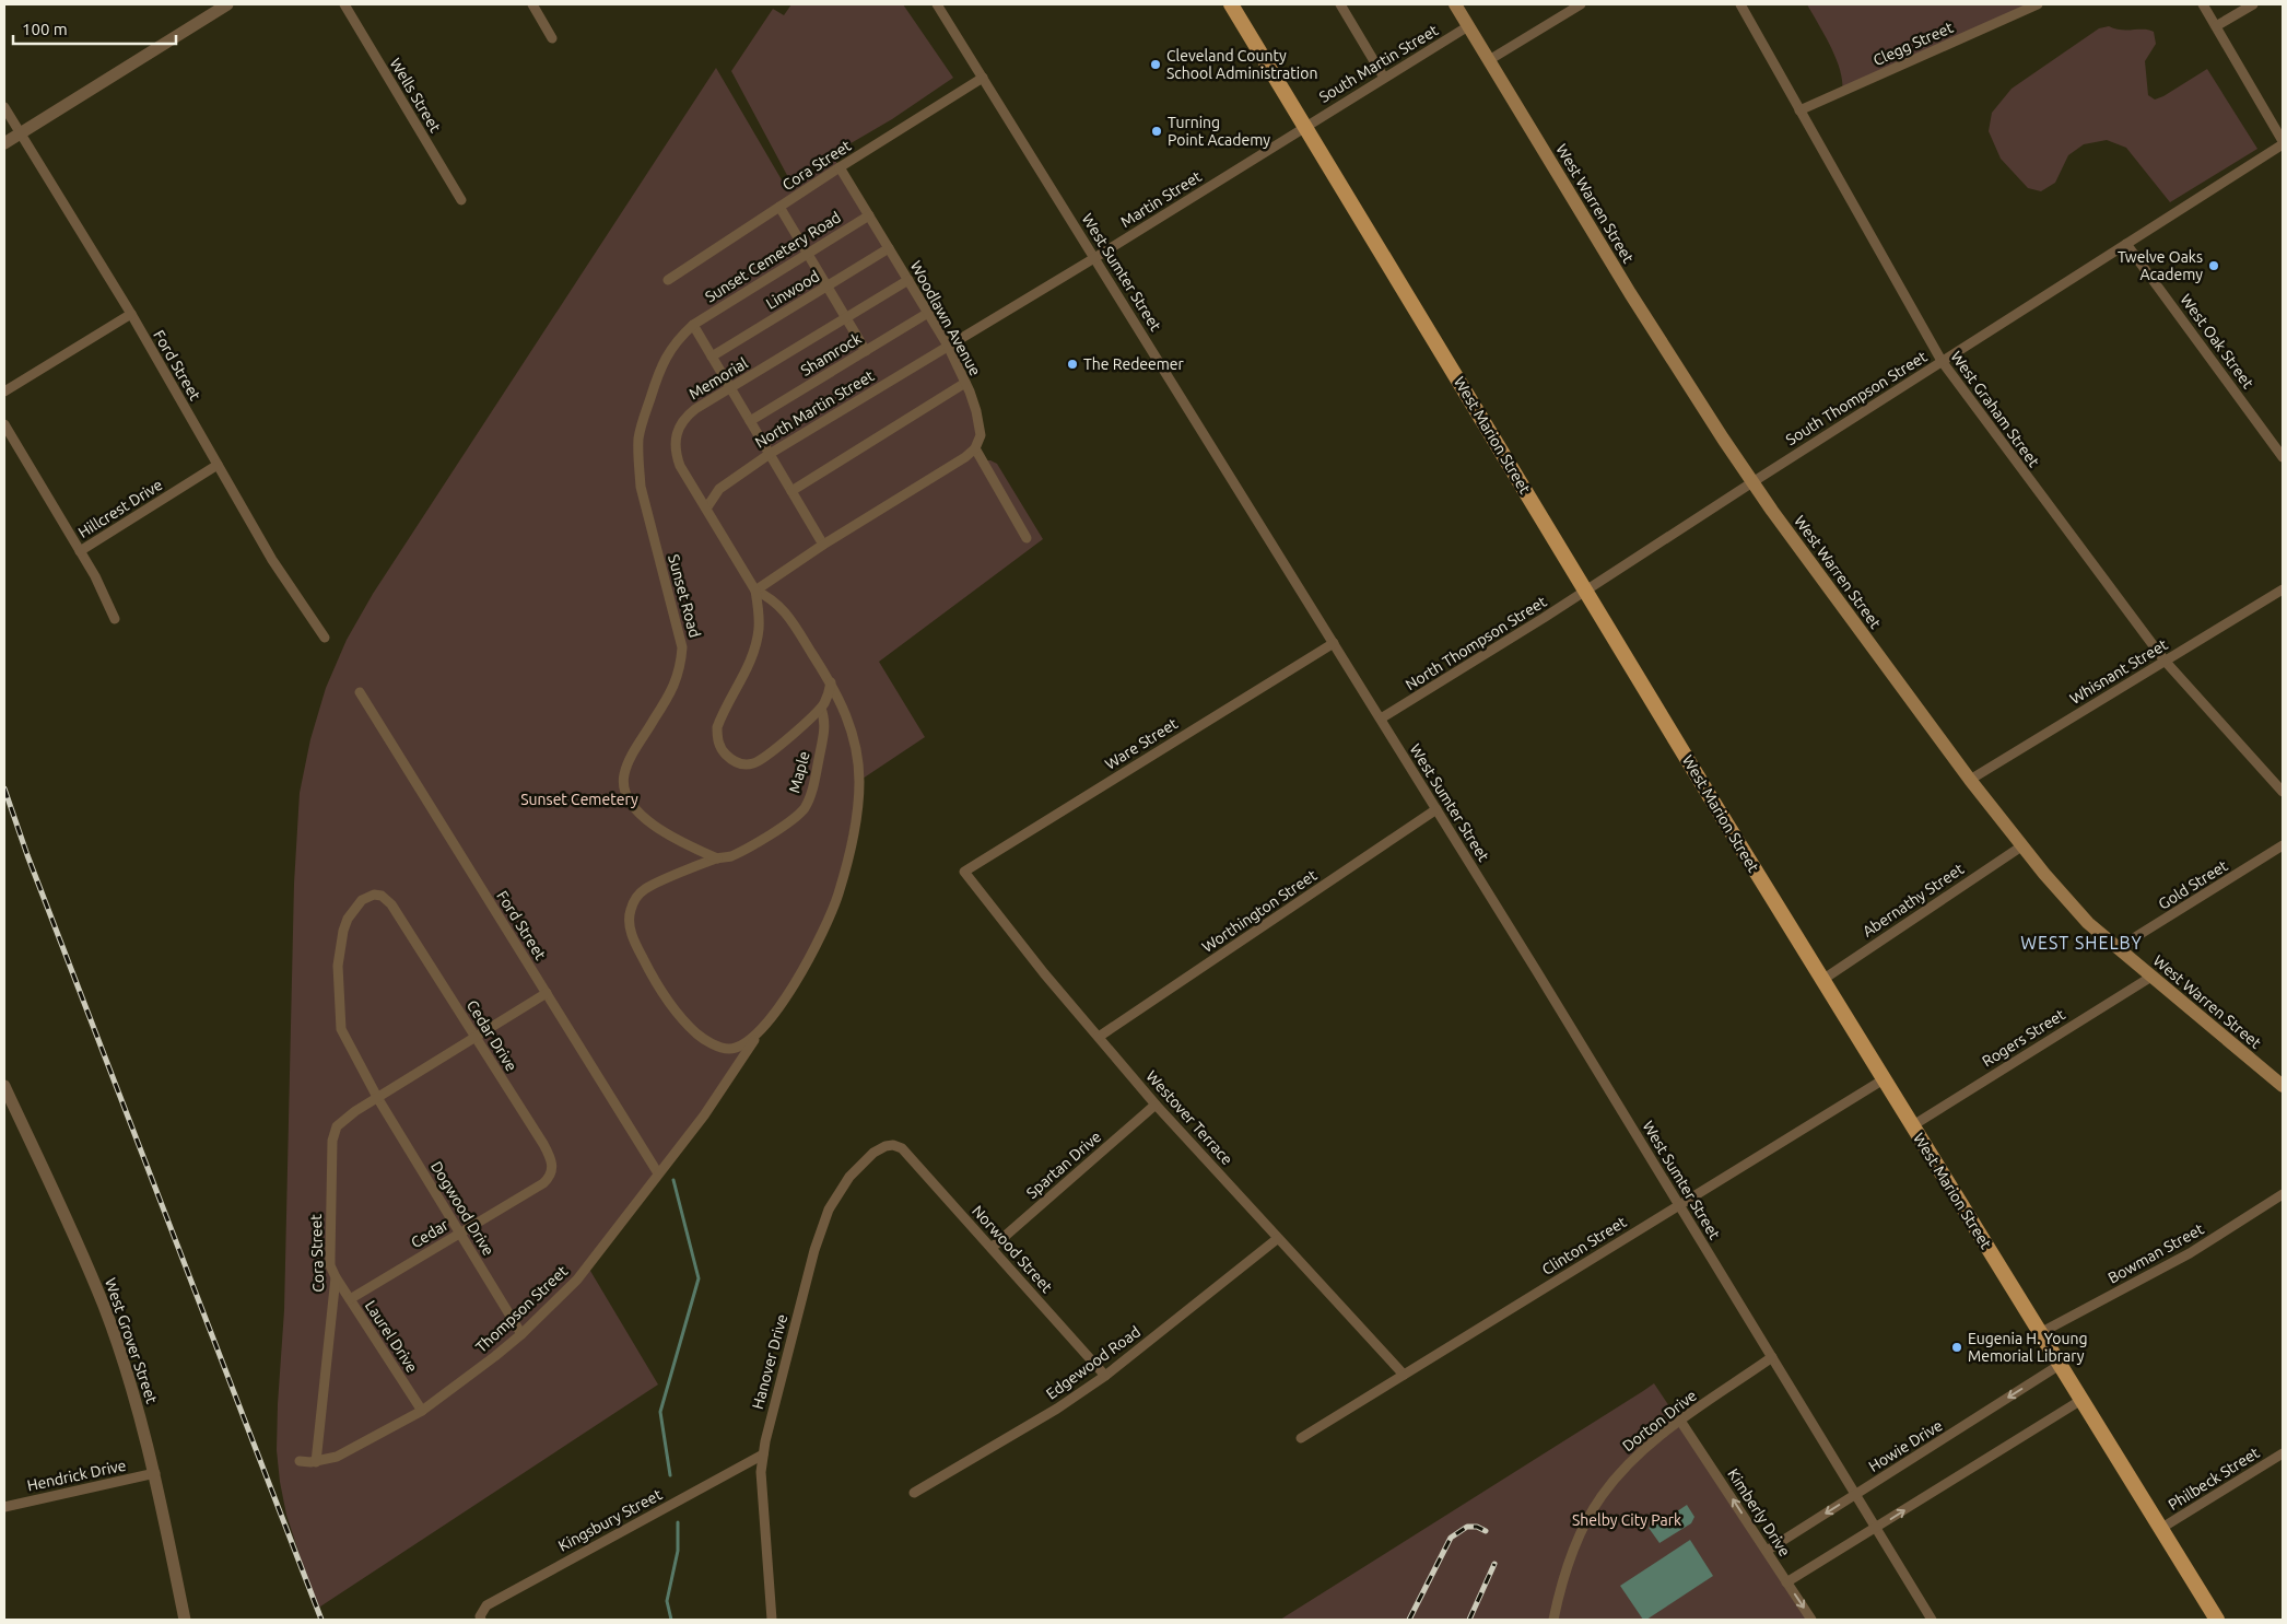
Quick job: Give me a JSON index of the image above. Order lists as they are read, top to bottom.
{
  "streets": {
    "main road": ["West Warren Street", "West Marion Street"],
    "street": [
      "Clegg Street",
      "South Martin Street",
      "Wells Street",
      "Cora Street",
      "Martin Street",
      "Sunset Cemetery Road",
      "West Sumter Street",
      "Linwood",
      "Woodlawn Avenue",
      "West Oak Street",
      "Shamrock",
      "Ford Street",
      "Memorial",
      "South Thompson Street",
      "North Martin Street",
      "West Graham Street",
      "Hillcrest Drive",
      "Sunset Road",
      "North Thompson Street",
      "Whisnant Street",
      "Ware Street",
      "Maple",
      "Gold Street",
      "Abernathy Street",
      "Worthington Street",
      "Cedar Drive",
      "Rogers Street",
      "Westover Terrace",
      "Spartan Drive",
      "Dogwood Drive",
      "Cedar",
      "Clinton Street",
      "Norwood Street",
      "Bowman Street",
      "Thompson Street",
      "Laurel Drive",
      "West Grover Street",
      "Hanover Drive",
      "Edgewood Road",
      "Dorton Drive",
      "Howie Drive",
      "Hendrick Drive",
      "Philbeck Street",
      "Kimberly Drive",
      "Kingsbury Street"
    ]
  },
  "crossings": [
    ["Clegg Street", "West Graham Street"],
    ["South Martin Street", "Martin Street"],
    ["South Martin Street", "West Warren Street"],
    ["South Martin Street", "West Marion Street"],
    ["Cora Street", "West Sumter Street"],
    ["Cora Street", "Woodlawn Avenue"],
    ["Cora Street", "Ford Street"],
    ["Cora Street", "Cedar Drive"],
    ["Cora Street", "Dogwood Drive"],
    ["Cora Street", "Thompson Street"],
    ["Cora Street", "Laurel Drive"],
    ["Martin Street", "West Sumter Street"],
    ["Martin Street", "Woodlawn Avenue"],
    ["Martin Street", "North Martin Street"],
    ["Martin Street", "West Marion Street"],
    ["West Warren Street", "South Thompson Street"],
    ["West Warren Street", "Whisnant Street"],
    ["West Warren Street", "Gold Street"],
    ["West Warren Street", "Abernathy Street"],
    ["West Warren Street", "Rogers Street"],
    ["Sunset Cemetery Road", "Woodlawn Avenue"],
    ["Sunset Cemetery Road", "Sunset Road"],
    ["West Sumter Street", "North Thompson Street"],
    ["West Sumter Street", "Ware Street"],
    ["West Sumter Street", "Worthington Street"],
    ["West Sumter Street", "Clinton Street"],
    ["West Sumter Street", "Dorton Drive"],
    ["West Sumter Street", "Howie Drive"],
    ["Linwood", "Woodlawn Avenue"],
    ["Woodlawn Avenue", "Shamrock"],
    ["Woodlawn Avenue", "Memorial"],
    ["Woodlawn Avenue", "North Martin Street"],
    ["West Oak Street", "South Thompson Street"],
    ["Ford Street", "Hillcrest Drive"],
    ["Ford Street", "Thompson Street"],
    ["Memorial", "North Martin Street"],
    ["Memorial", "Thompson Street"],
    ["South Thompson Street", "West Graham Street"],
    ["South Thompson Street", "West Marion Street"],
    ["South Thompson Street", "North Thompson Street"],
    ["West Graham Street", "Whisnant Street"],
    ["West Marion Street", "North Thompson Street"],
    ["West Marion Street", "Abernathy Street"],
    ["West Marion Street", "Rogers Street"],
    ["West Marion Street", "Clinton Street"],
    ["West Marion Street", "Bowman Street"],
    ["West Marion Street", "Howie Drive"],
    ["West Marion Street", "Philbeck Street"],
    ["Sunset Road", "Maple"],
    ["Sunset Road", "Thompson Street"],
    ["Ware Street", "Westover Terrace"],
    ["Maple", "Thompson Street"],
    ["Worthington Street", "Westover Terrace"],
    ["Cedar Drive", "Dogwood Drive"],
    ["Cedar Drive", "Cedar"],
    ["Westover Terrace", "Spartan Drive"],
    ["Westover Terrace", "Clinton Street"],
    ["Westover Terrace", "Edgewood Road"],
    ["Spartan Drive", "Norwood Street"],
    ["Dogwood Drive", "Cedar"],
    ["Dogwood Drive", "Thompson Street"],
    ["Cedar", "Laurel Drive"],
    ["Norwood Street", "Hanover Drive"],
    ["Norwood Street", "Edgewood Road"],
    ["Thompson Street", "Laurel Drive"],
    ["West Grover Street", "Hendrick Drive"],
    ["Hanover Drive", "Kingsbury Street"],
    ["Dorton Drive", "Kimberly Drive"],
    ["Howie Drive", "Kimberly Drive"]
  ],
  "districts": ["WEST SHELBY"],
  "parks": ["Sunset Cemetery", "Shelby City Park"],
  "places": [
    "Cleveland County School Administration",
    "Turning Point Academy",
    "Twelve Oaks Academy",
    "The Redeemer",
    "Eugenia H. Young Memorial Library"
  ],
  "scale_bar": "100 m"
}
